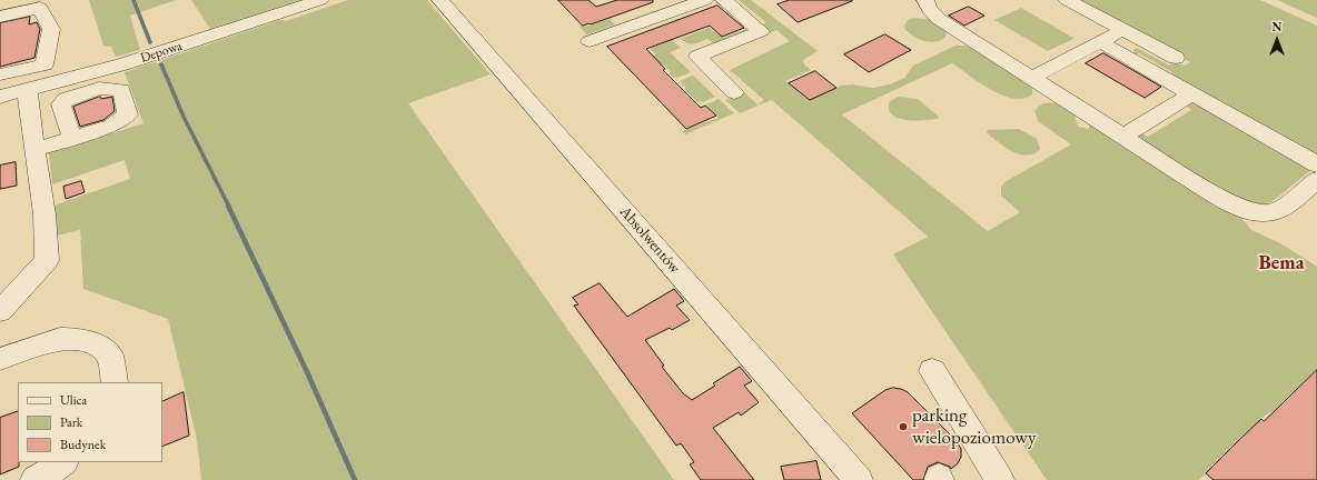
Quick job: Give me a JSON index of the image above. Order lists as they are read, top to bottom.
{
  "streets": {
    "street": ["Depowa", "Absolwentów"]
  },
  "districts": ["Bema"],
  "places": ["parking wielopoziomowy"],
  "legend": ["Ulica", "Park", "Budynek"],
  "north": "top"
}
